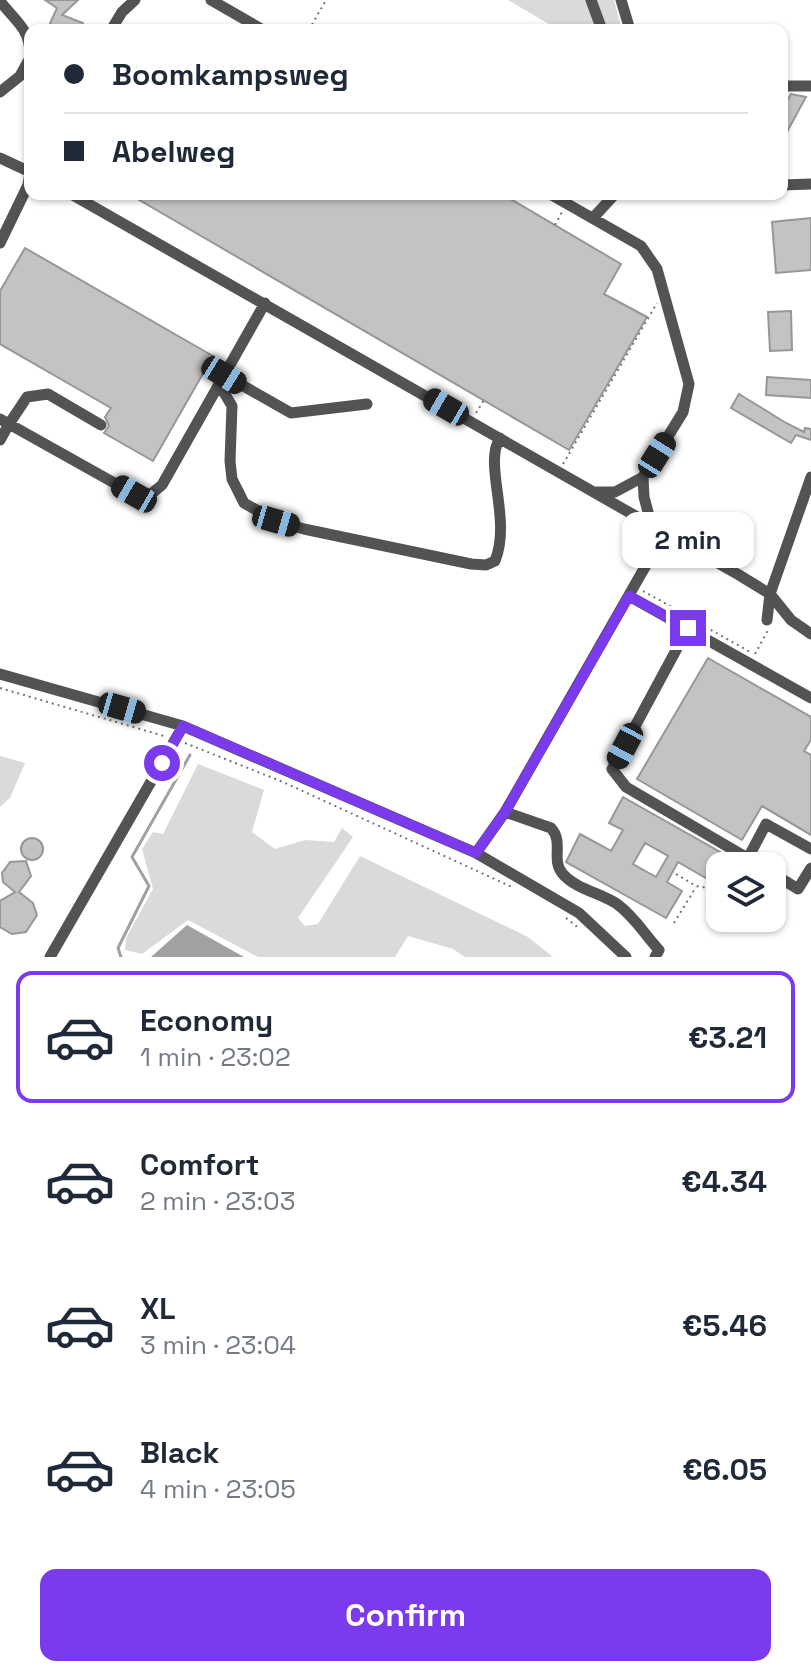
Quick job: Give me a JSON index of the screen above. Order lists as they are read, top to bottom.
{
  "page": {
    "banner": ["Boomkampsweg", "Abelweg"],
    "bubble": "2 min",
    "list": [
      {
        "name": "Economy",
        "note": "1 min · 23:02",
        "value": "€3.21"
      },
      {
        "name": "Comfort",
        "note": "2 min · 23:03",
        "value": "€4.34"
      },
      {
        "name": "XL",
        "note": "3 min · 23:04",
        "value": "€5.46"
      },
      {
        "name": "Black",
        "note": "4 min · 23:05",
        "value": "€6.05"
      }
    ],
    "buttons": "Confirm"
  }
}
